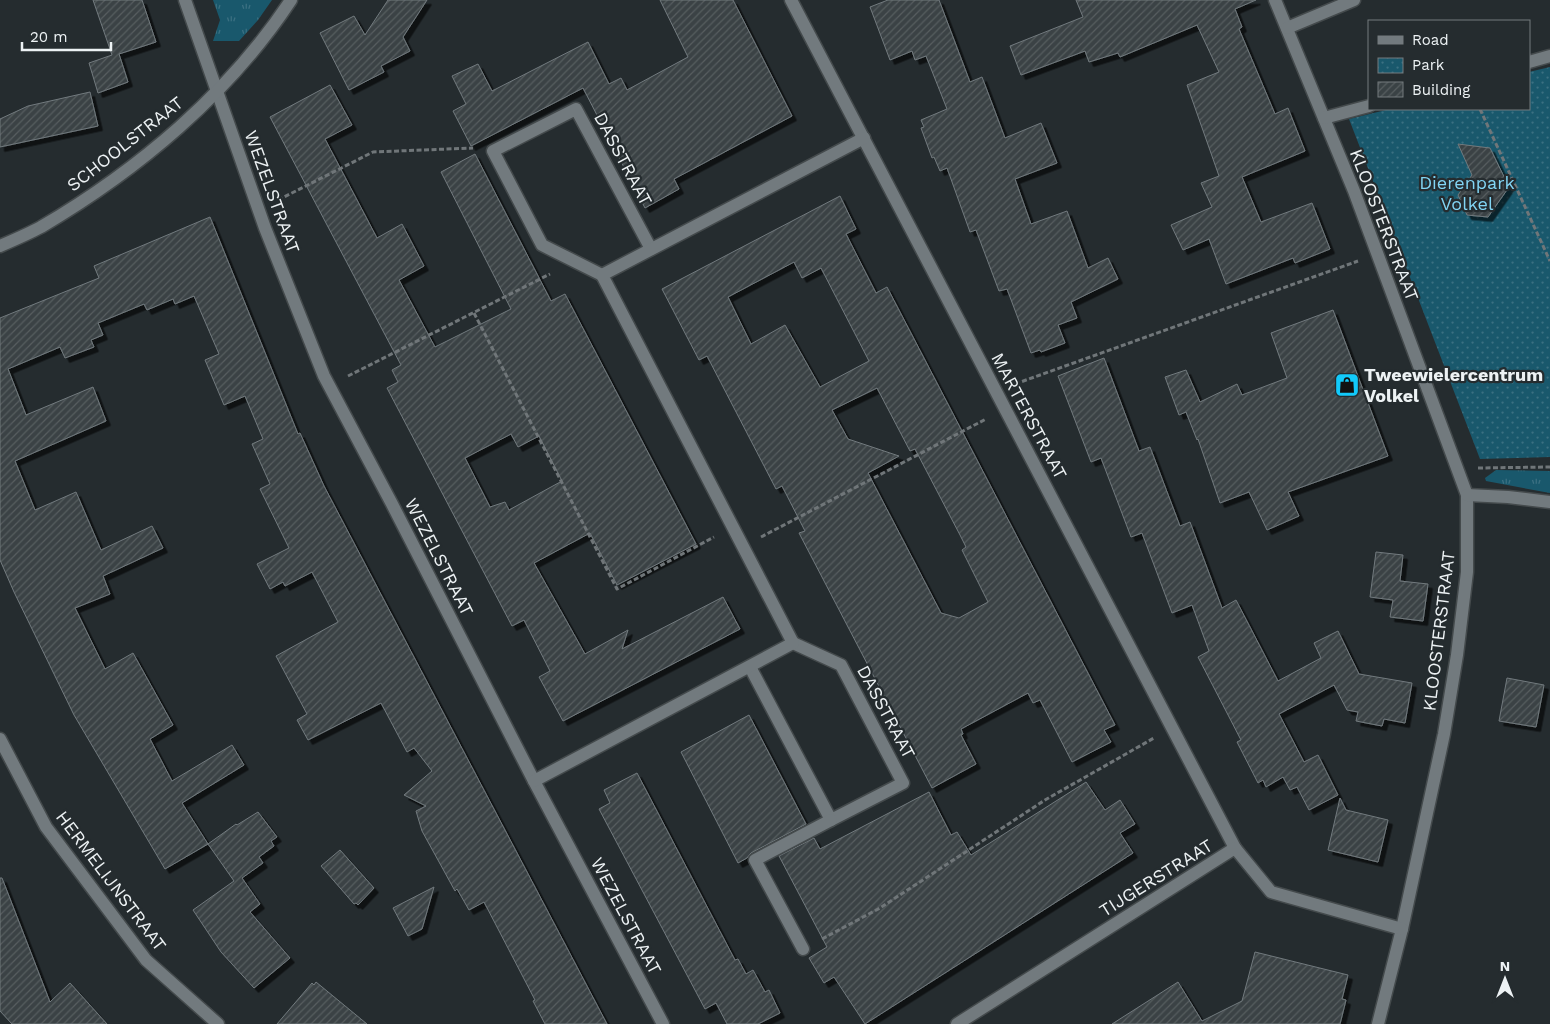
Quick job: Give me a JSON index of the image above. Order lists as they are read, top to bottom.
{
  "streets": {
    "street": [
      "SCHOOLSTRAAT",
      "DASSTRAAT",
      "WEZELSTRAAT",
      "KLOOSTERSTRAAT",
      "MARTERSTRAAT",
      "TIJGERSTRAAT",
      "HERMELIJNSTRAAT"
    ]
  },
  "crossings": [
    ["SCHOOLSTRAAT", "WEZELSTRAAT"],
    ["KLOOSTERSTRAAT", "TIJGERSTRAAT"],
    ["MARTERSTRAAT", "TIJGERSTRAAT"]
  ],
  "parks": ["Dierenpark Volkel"],
  "places": {
    "shop": ["Tweewielercentrum Volkel"]
  },
  "legend": ["Road", "Park", "Building"],
  "scale_bar": "20 m",
  "north": "top"
}
